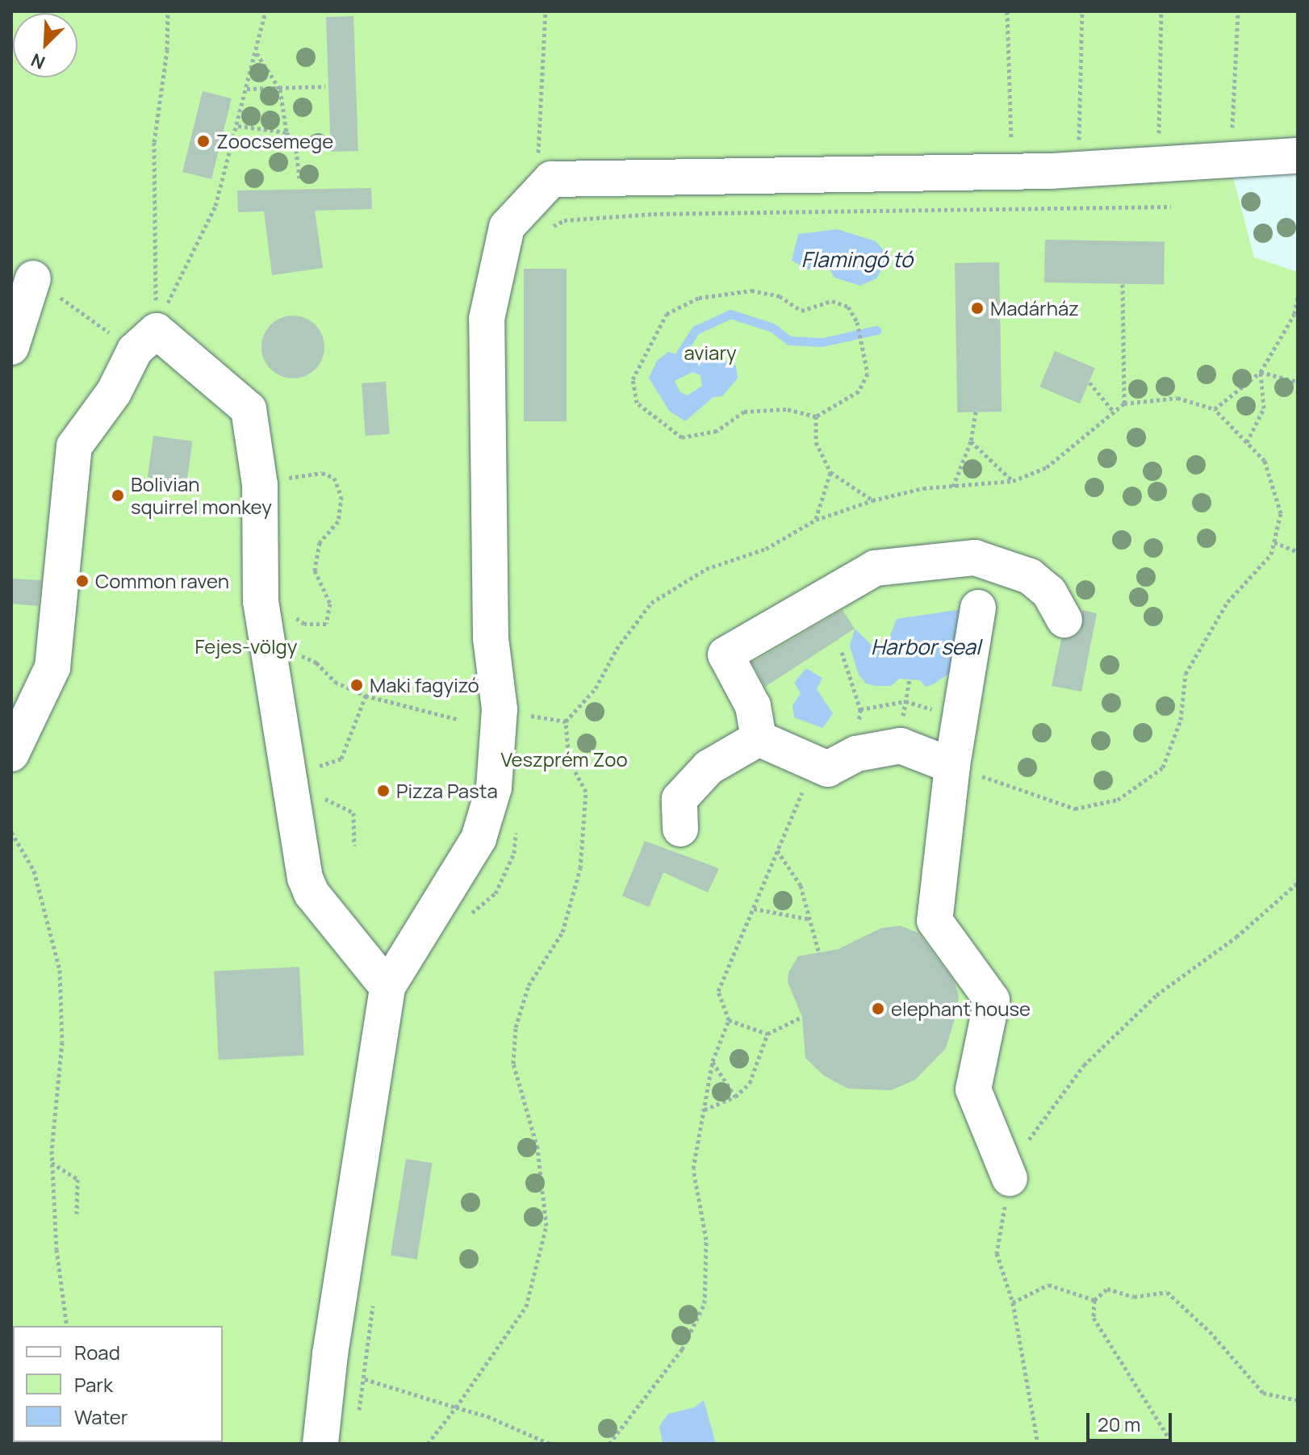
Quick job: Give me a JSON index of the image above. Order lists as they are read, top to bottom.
{
  "water": ["Flamingó tó", "Harbor seal"],
  "parks": ["aviary", "Fejes-völgy", "Veszprém Zoo"],
  "places": [
    "Zoocsemege",
    "Madárház",
    "Bolivian squirrel monkey",
    "Common raven",
    "Maki fagyizó",
    "Pizza Pasta",
    "elephant house"
  ],
  "legend": ["Road", "Park", "Water"],
  "scale_bar": "20 m",
  "north": "bottom left"
}
